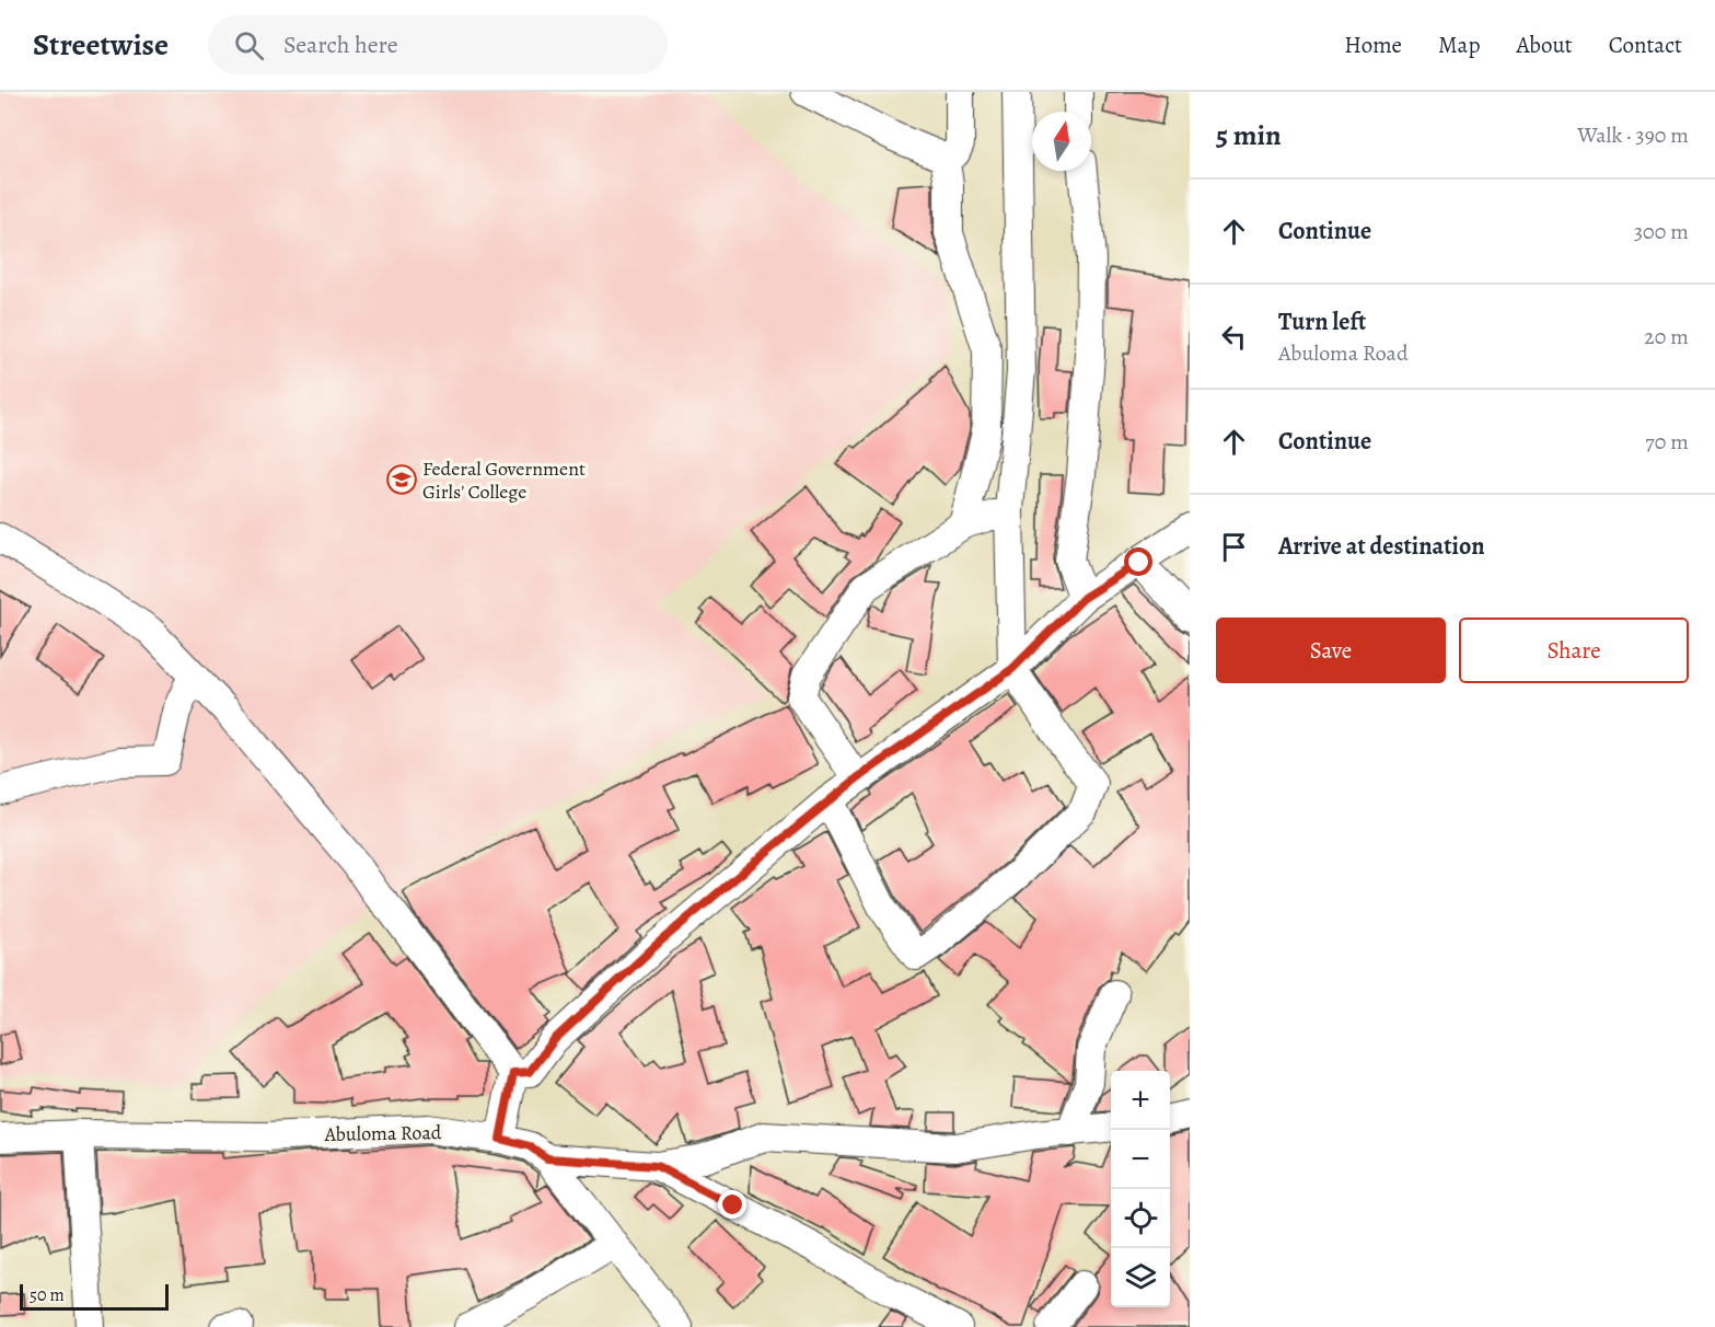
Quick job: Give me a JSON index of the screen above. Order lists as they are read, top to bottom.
{
  "streets": {
    "street": ["Abuloma Road"]
  },
  "places": {
    "school or university": ["Federal Government Girls' College"]
  },
  "scale_bar": "50 m",
  "north": "top",
  "page": {
    "header": "Streetwise",
    "search": "Search here",
    "nav": [
      "Home",
      "Map",
      "About",
      "Contact"
    ],
    "heading": ["5 min", "Walk · 390 m"],
    "list": [
      ["Continue", "300 m"],
      ["Turn left", "Abuloma Road", "20 m"],
      ["Continue", "70 m"],
      "Arrive at destination"
    ],
    "buttons": ["Save", "Share"],
    "map_buttons": ["+", "−"],
    "scale": "50 m"
  }
}
